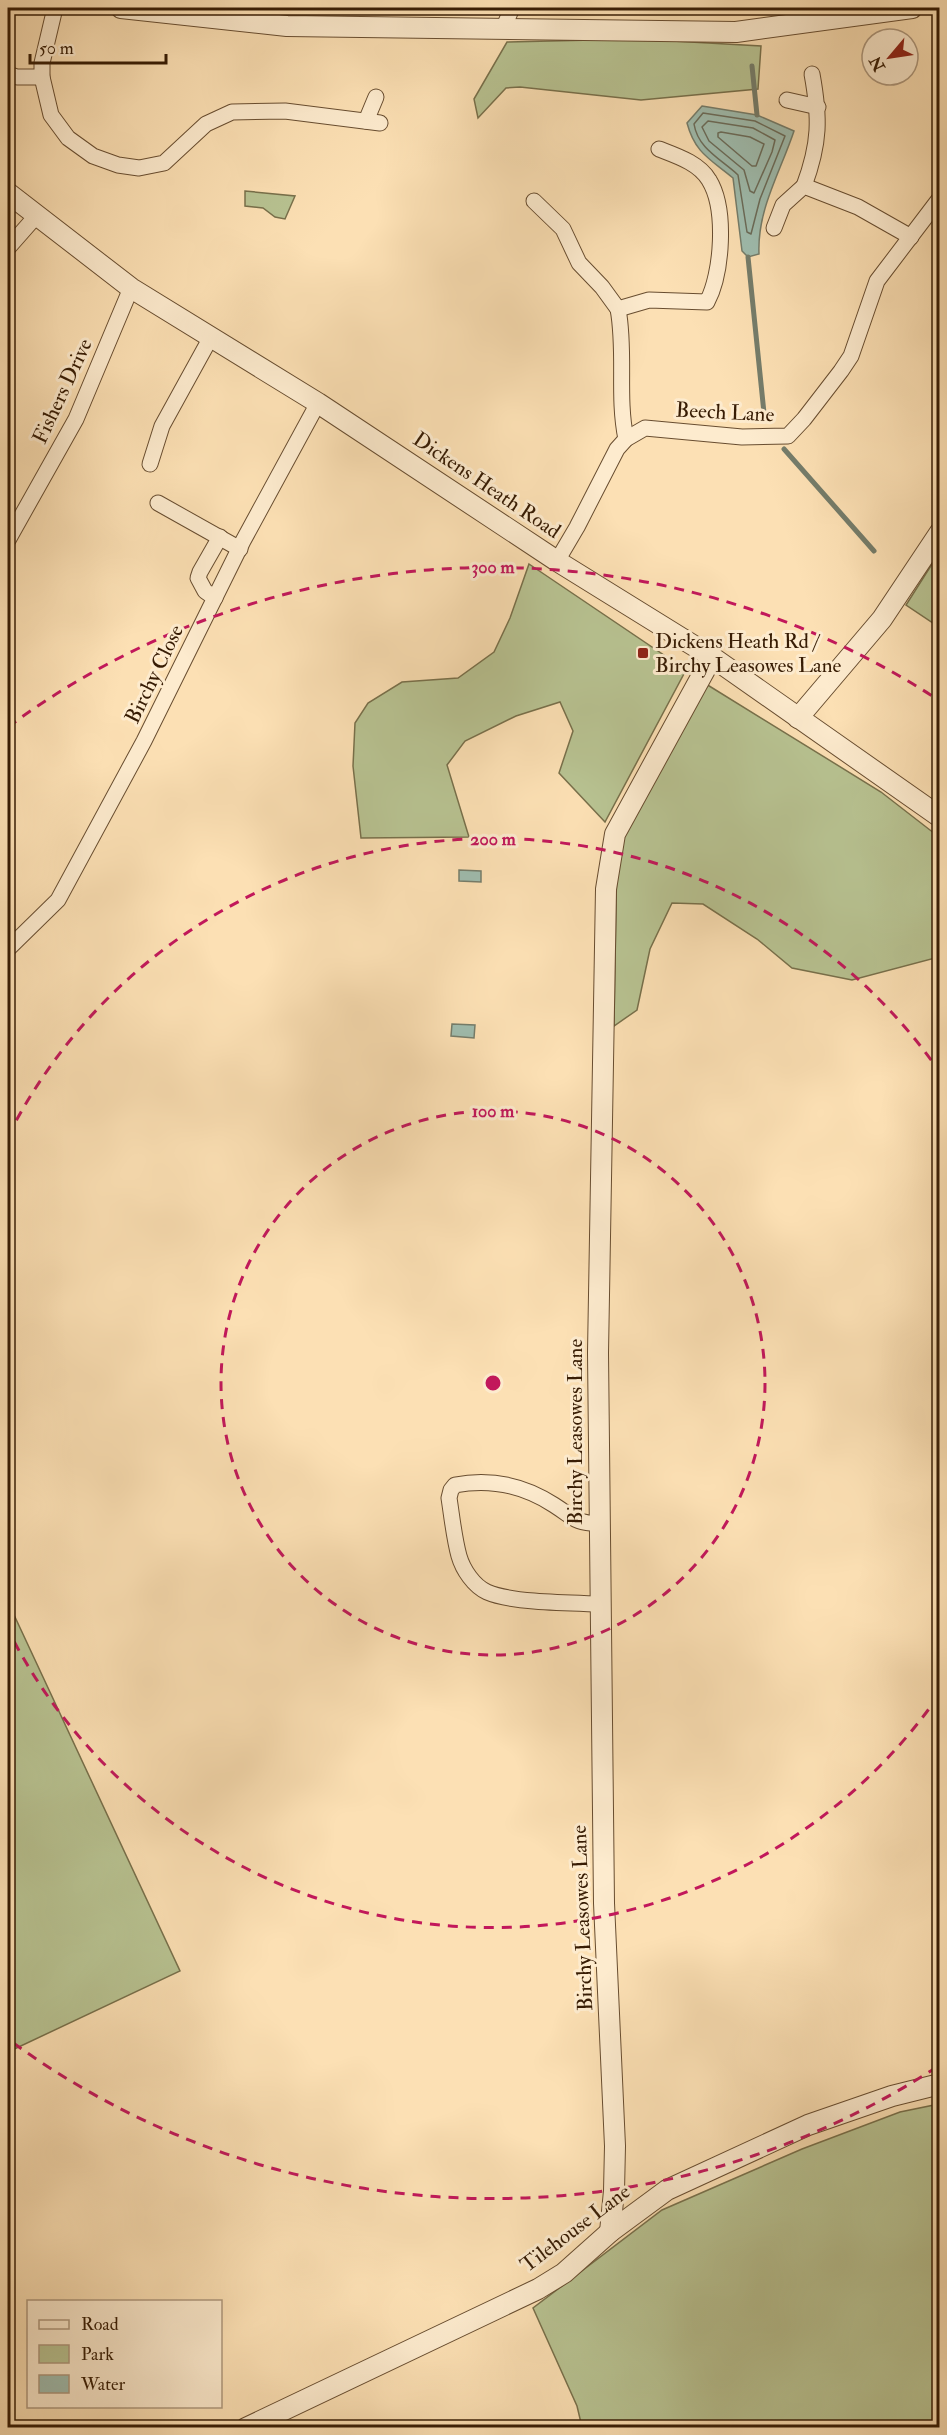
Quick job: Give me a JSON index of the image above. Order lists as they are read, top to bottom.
{
  "streets": {
    "street": [
      "Fishers Drive",
      "Beech Lane",
      "Dickens Heath Road",
      "Birchy Close",
      "Birchy Leasowes Lane",
      "Tilehouse Lane"
    ]
  },
  "crossings": [
    ["Fishers Drive", "Dickens Heath Road"],
    ["Dickens Heath Road", "Birchy Close"],
    ["Dickens Heath Road", "Birchy Leasowes Lane"],
    ["Birchy Leasowes Lane", "Tilehouse Lane"]
  ],
  "places": {
    "transit": ["Dickens Heath Rd / Birchy Leasowes Lane"]
  },
  "legend": ["Road", "Park", "Water"],
  "scale_bar": "50 m",
  "north": "bottom left",
  "rings": ["300 m", "200 m", "100 m"]
}
